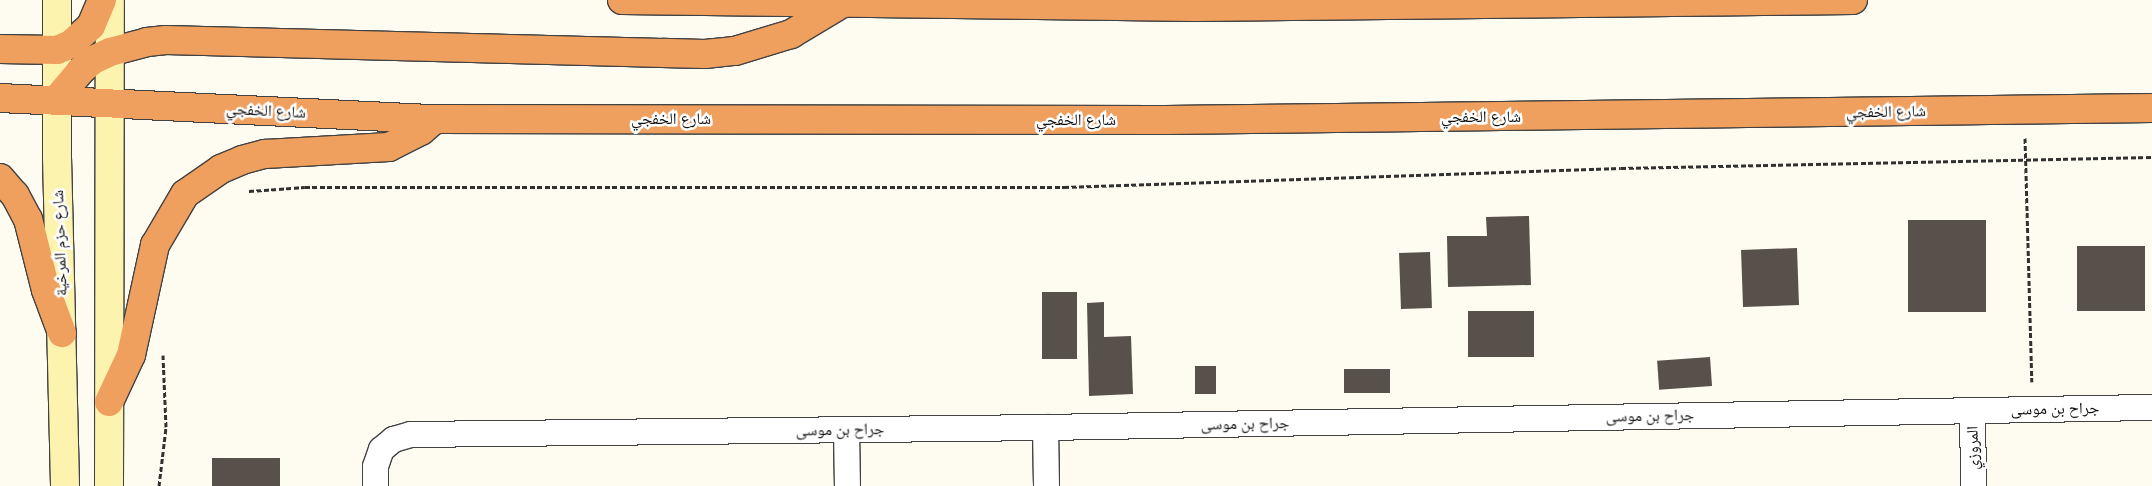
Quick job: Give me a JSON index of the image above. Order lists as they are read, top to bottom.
{
  "streets": {
    "highway": ["شارع الخفجي"],
    "street": ["شارع حزم المرخية", "جراح بن موسى", "المروزي"]
  },
  "crossings": [
    ["شارع الخفجي", "شارع حزم المرخية"],
    ["جراح بن موسى", "المروزي"]
  ]
}
